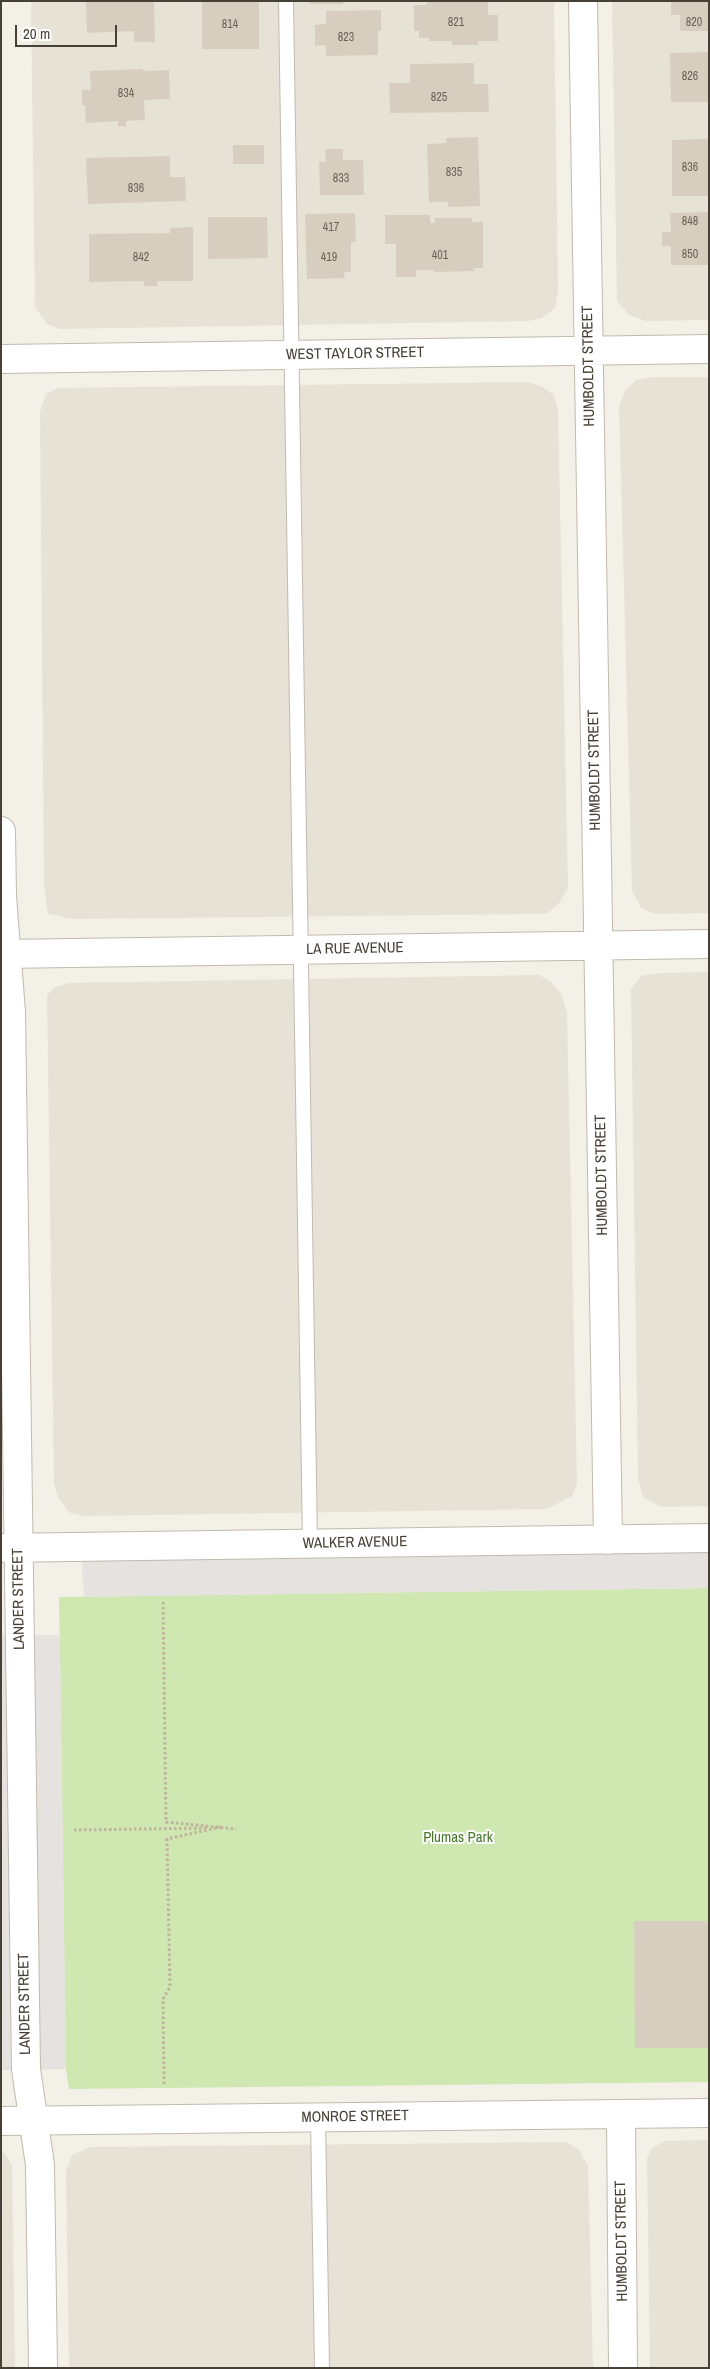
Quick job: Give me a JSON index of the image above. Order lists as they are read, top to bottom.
{
  "streets": {
    "street": [
      "WEST TAYLOR STREET",
      "HUMBOLDT STREET",
      "LA RUE AVENUE",
      "WALKER AVENUE",
      "LANDER STREET",
      "MONROE STREET"
    ]
  },
  "crossings": [
    ["WEST TAYLOR STREET", "HUMBOLDT STREET"],
    ["HUMBOLDT STREET", "LA RUE AVENUE"],
    ["HUMBOLDT STREET", "WALKER AVENUE"],
    ["HUMBOLDT STREET", "MONROE STREET"],
    ["LA RUE AVENUE", "LANDER STREET"],
    ["WALKER AVENUE", "LANDER STREET"],
    ["LANDER STREET", "MONROE STREET"]
  ],
  "parks": ["Plumas Park"],
  "house_numbers": [
    "821",
    "820",
    "814",
    "823",
    "826",
    "834",
    "825",
    "836",
    "835",
    "833",
    "836",
    "848",
    "417",
    "850",
    "401",
    "842",
    "419"
  ],
  "scale_bar": "20 m"
}
